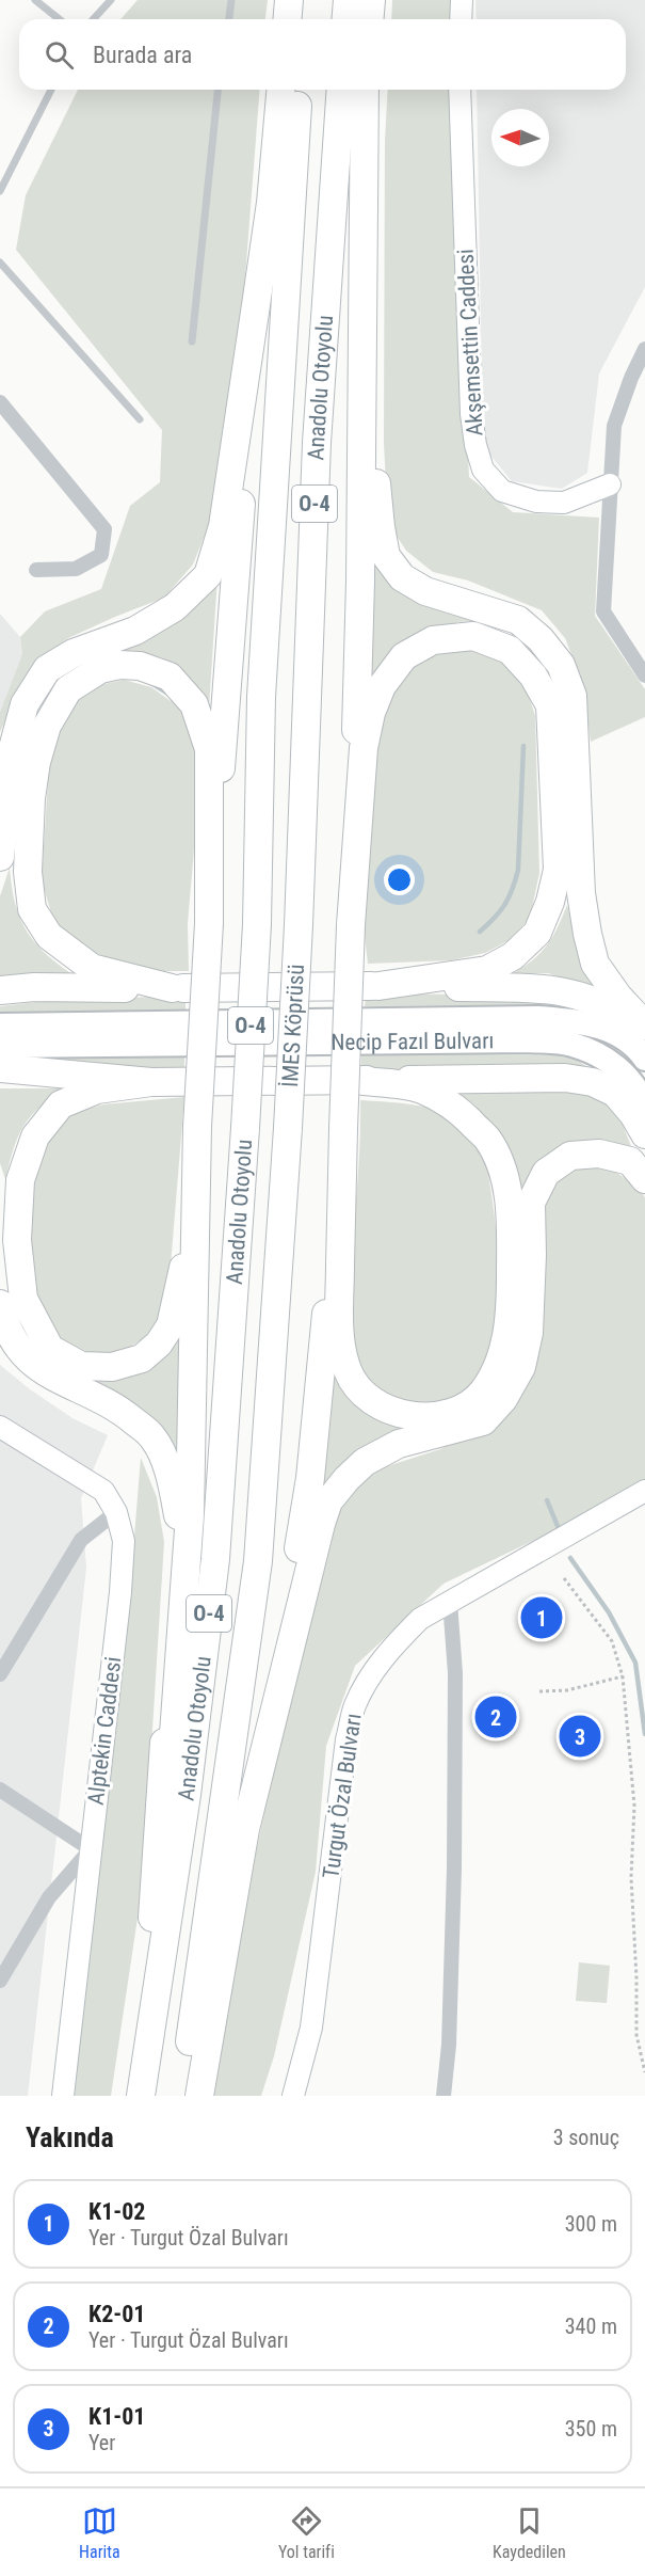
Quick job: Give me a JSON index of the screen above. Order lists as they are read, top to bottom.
{
  "streets": {
    "highway": ["Anadolu Otoyolu", "O-4", "İMES Köprüsü"],
    "main road": [
      "Akşemsettin Caddesi",
      "Necip Fazıl Bulvarı",
      "Alptekin Caddesi",
      "Turgut Özal Bulvarı"
    ]
  },
  "crossings": [
    ["Anadolu Otoyolu", "İMES Köprüsü"]
  ],
  "north": "left",
  "page": {
    "search": "Burada ara",
    "pins": ["1", "2", "3"],
    "heading": ["Yakında", "3 sonuç"],
    "list": [
      {
        "mark": "1",
        "name": "K1-02",
        "note": "Yer · Turgut Özal Bulvarı",
        "value": "300 m"
      },
      {
        "mark": "2",
        "name": "K2-01",
        "note": "Yer · Turgut Özal Bulvarı",
        "value": "340 m"
      },
      {
        "mark": "3",
        "name": "K1-01",
        "note": "Yer",
        "value": "350 m"
      }
    ],
    "nav": ["Harita", "Yol tarifi", "Kaydedilen"]
  }
}
